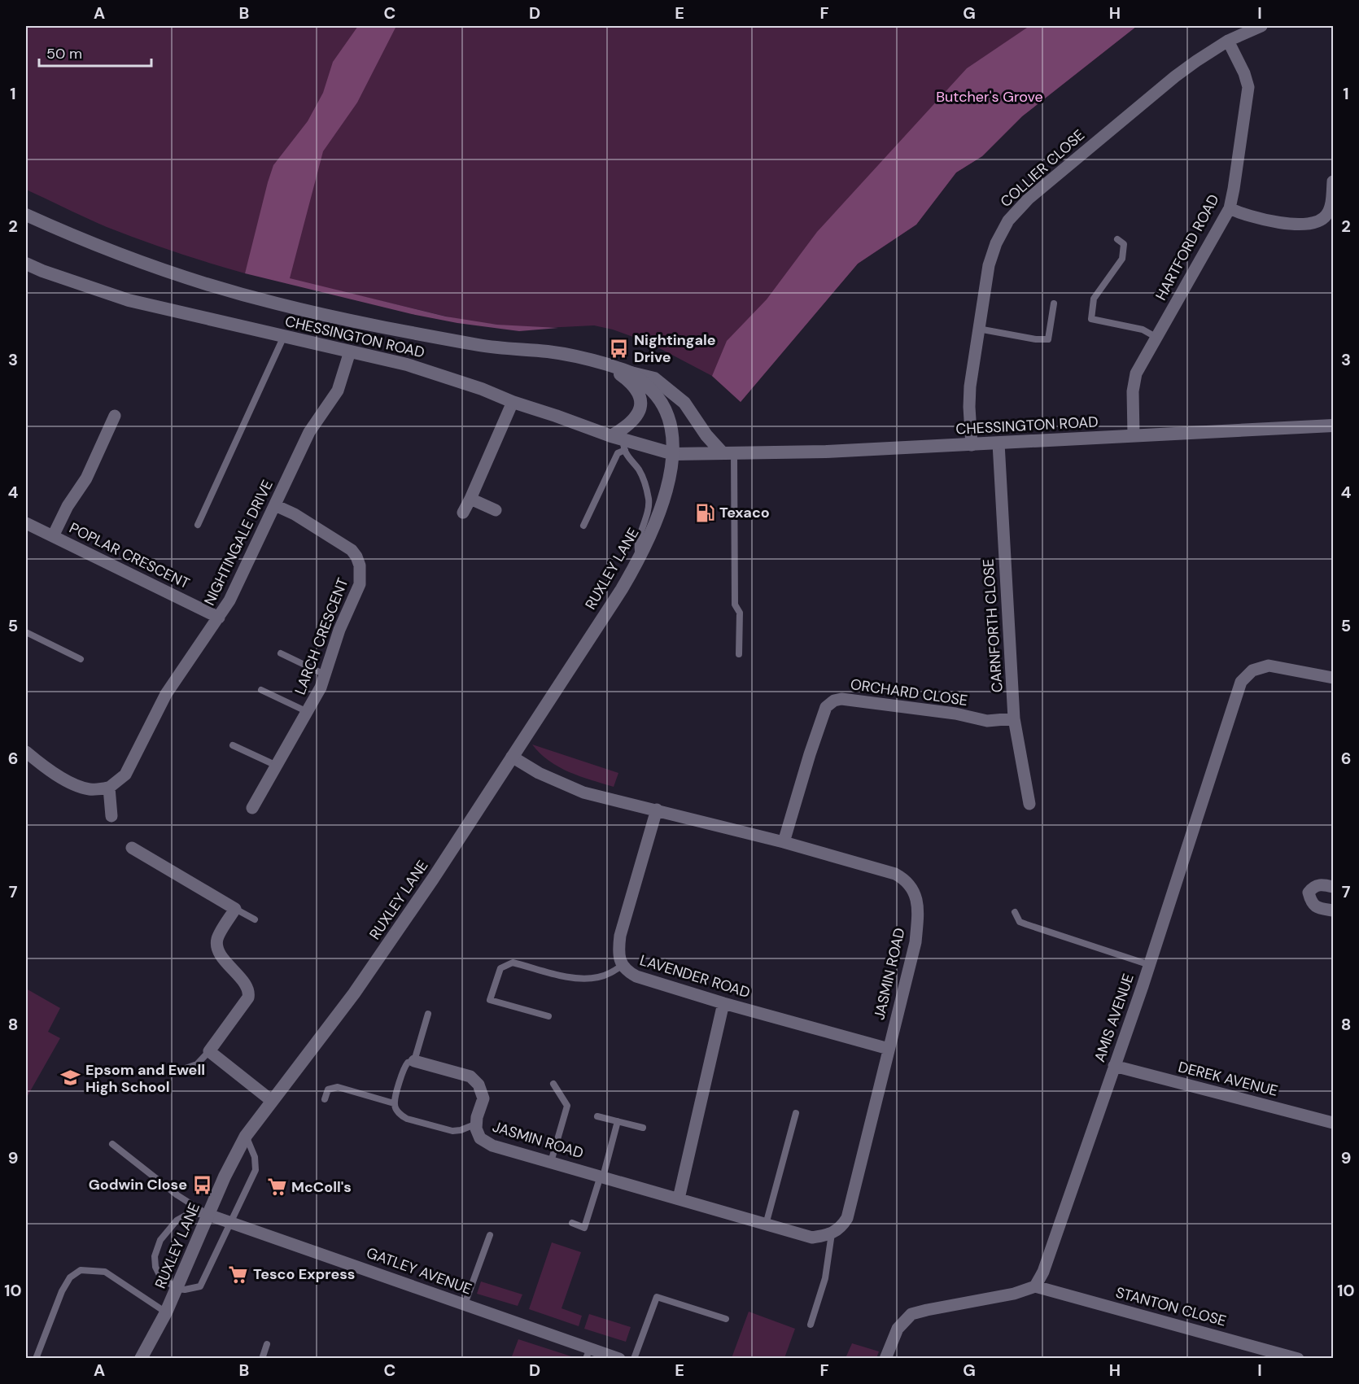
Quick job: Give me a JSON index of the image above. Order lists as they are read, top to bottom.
{
  "streets": {
    "main road": ["CHESSINGTON ROAD", "RUXLEY LANE"],
    "street": [
      "COLLIER CLOSE",
      "HARTFORD ROAD",
      "NIGHTINGALE DRIVE",
      "POPLAR CRESCENT",
      "CARNFORTH CLOSE",
      "LARCH CRESCENT",
      "ORCHARD CLOSE",
      "JASMIN ROAD",
      "LAVENDER ROAD",
      "AMIS AVENUE",
      "DEREK AVENUE",
      "GATLEY AVENUE",
      "STANTON CLOSE"
    ]
  },
  "crossings": [
    ["COLLIER CLOSE", "HARTFORD ROAD"],
    ["COLLIER CLOSE", "CHESSINGTON ROAD"],
    ["HARTFORD ROAD", "CHESSINGTON ROAD"],
    ["CHESSINGTON ROAD", "NIGHTINGALE DRIVE"],
    ["CHESSINGTON ROAD", "RUXLEY LANE"],
    ["CHESSINGTON ROAD", "CARNFORTH CLOSE"],
    ["NIGHTINGALE DRIVE", "POPLAR CRESCENT"],
    ["NIGHTINGALE DRIVE", "LARCH CRESCENT"],
    ["RUXLEY LANE", "JASMIN ROAD"],
    ["RUXLEY LANE", "GATLEY AVENUE"],
    ["CARNFORTH CLOSE", "ORCHARD CLOSE"],
    ["ORCHARD CLOSE", "JASMIN ROAD"],
    ["JASMIN ROAD", "LAVENDER ROAD"],
    ["AMIS AVENUE", "DEREK AVENUE"],
    ["AMIS AVENUE", "STANTON CLOSE"]
  ],
  "parks": ["Butcher's Grove"],
  "places": {
    "bus stop": ["Nightingale Drive", "Godwin Close"],
    "fuel station": ["Texaco"],
    "school or university": ["Epsom and Ewell High School"],
    "supermarket": ["McColl's", "Tesco Express"]
  },
  "scale_bar": "50 m",
  "grid": {
    "columns": [
      "A",
      "B",
      "C",
      "D",
      "E",
      "F",
      "G",
      "H",
      "I"
    ],
    "rows": [
      "1",
      "2",
      "3",
      "4",
      "5",
      "6",
      "7",
      "8",
      "9",
      "10"
    ]
  }
}
